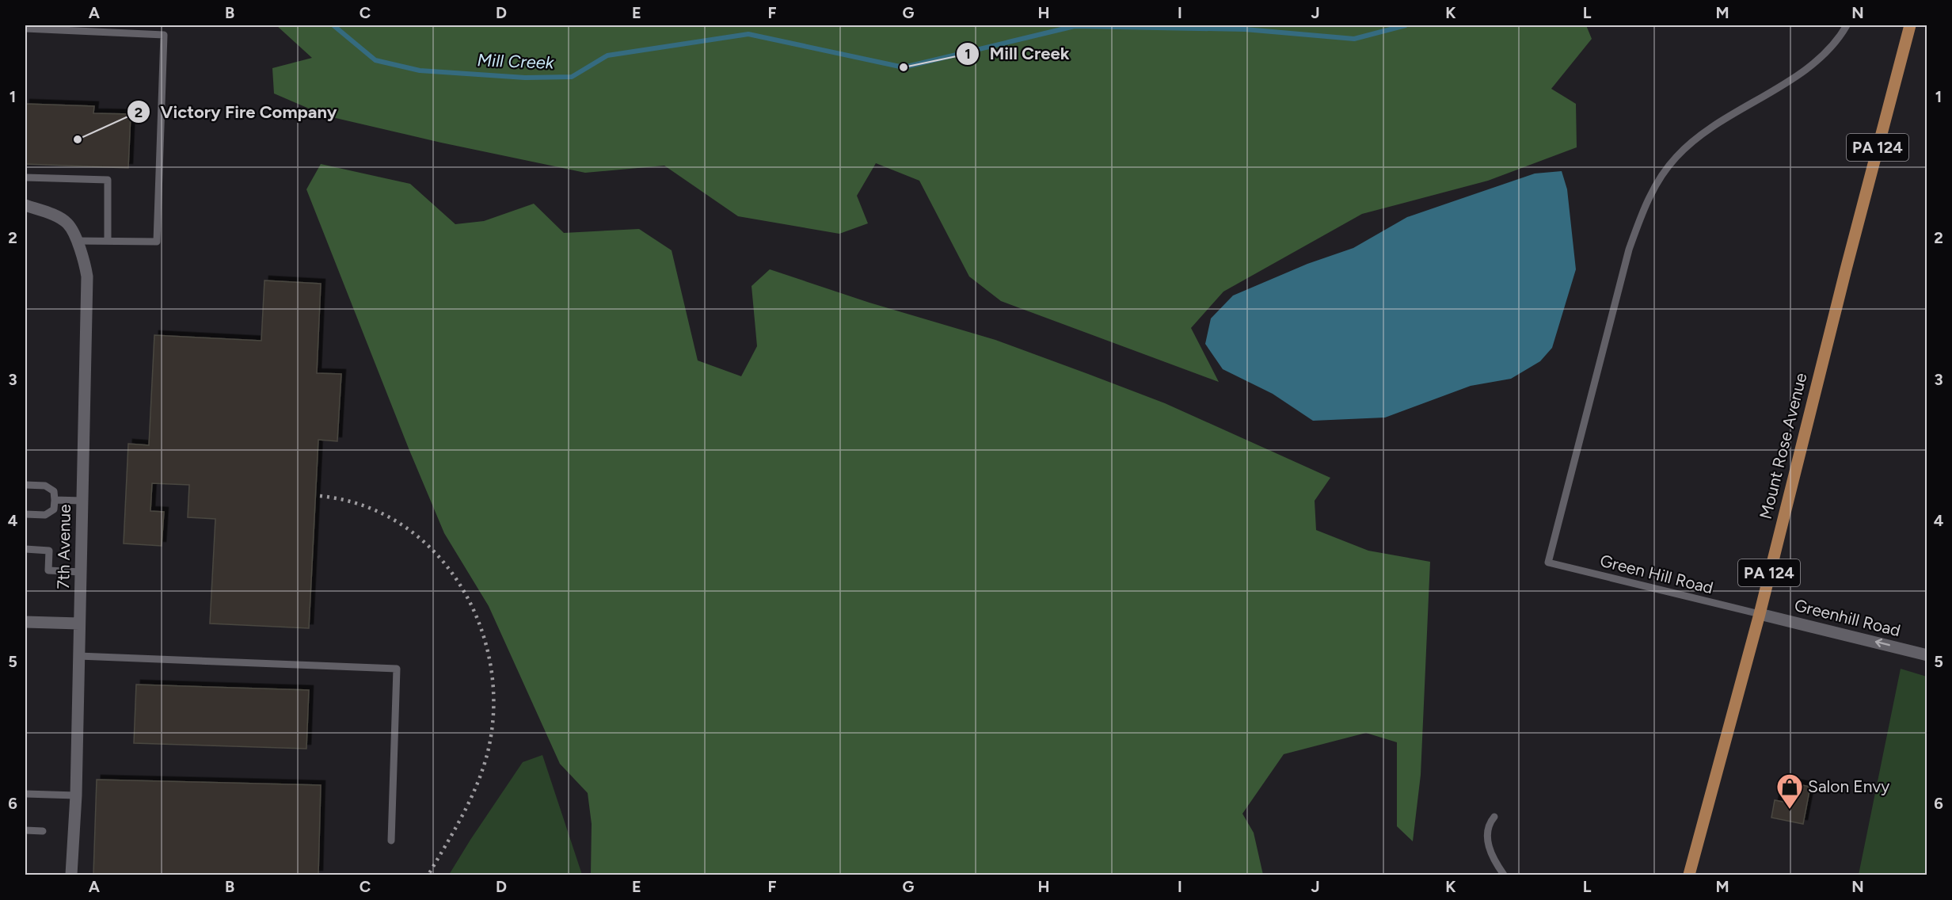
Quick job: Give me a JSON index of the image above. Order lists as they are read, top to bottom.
{
  "streets": {
    "main road": ["PA 124", "Mount Rose Avenue"],
    "street": ["7th Avenue", "Greenhill Road"],
    "lane": ["Green Hill Road"]
  },
  "crossings": [
    ["Mount Rose Avenue", "Green Hill Road"],
    ["Mount Rose Avenue", "Greenhill Road"],
    ["Green Hill Road", "Greenhill Road"]
  ],
  "one_way": ["Greenhill Road"],
  "water": ["Mill Creek"],
  "places": {
    "other": ["Mill Creek", "Victory Fire Company"],
    "shop": ["Salon Envy"]
  },
  "grid": {
    "columns": [
      "A",
      "B",
      "C",
      "D",
      "E",
      "F",
      "G",
      "H",
      "I",
      "J",
      "K",
      "L",
      "M",
      "N"
    ],
    "rows": [
      "1",
      "2",
      "3",
      "4",
      "5",
      "6"
    ]
  }
}
